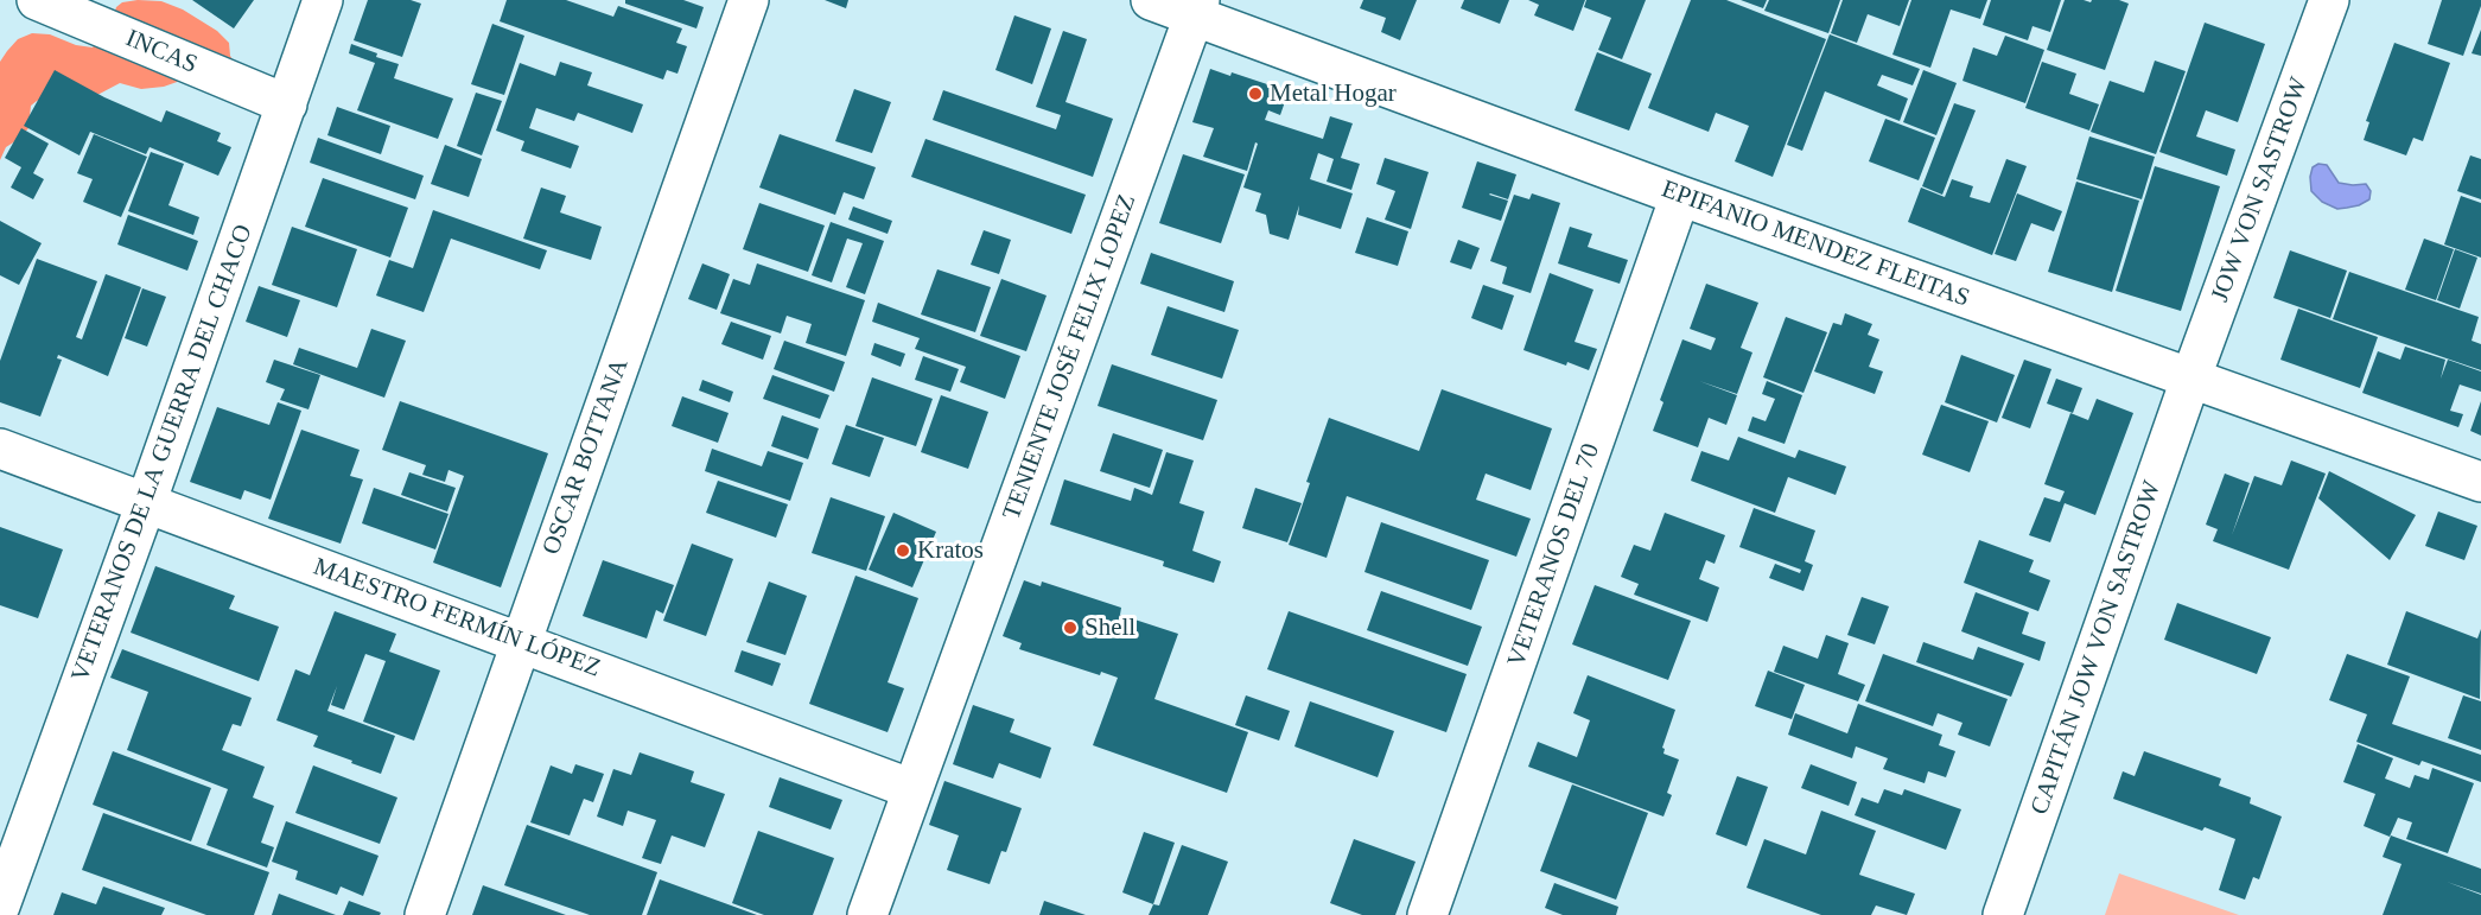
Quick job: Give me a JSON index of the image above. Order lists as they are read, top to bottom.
{
  "streets": {
    "street": [
      "INCAS",
      "JOW VON SASTROW",
      "EPIFANIO MENDEZ FLEITAS",
      "TENIENTE JOSÉ FELIX LOPEZ",
      "VETERANOS DE LA GUERRA DEL CHACO",
      "OSCAR BOTTANA",
      "VETERANOS DEL 70",
      "MAESTRO FERMÍN LÓPEZ",
      "CAPITÁN JOW VON SASTROW"
    ]
  },
  "crossings": [
    ["INCAS", "VETERANOS DE LA GUERRA DEL CHACO"],
    ["JOW VON SASTROW", "EPIFANIO MENDEZ FLEITAS"],
    ["JOW VON SASTROW", "CAPITÁN JOW VON SASTROW"],
    ["EPIFANIO MENDEZ FLEITAS", "TENIENTE JOSÉ FELIX LOPEZ"],
    ["EPIFANIO MENDEZ FLEITAS", "VETERANOS DEL 70"],
    ["EPIFANIO MENDEZ FLEITAS", "CAPITÁN JOW VON SASTROW"],
    ["TENIENTE JOSÉ FELIX LOPEZ", "MAESTRO FERMÍN LÓPEZ"],
    ["VETERANOS DE LA GUERRA DEL CHACO", "MAESTRO FERMÍN LÓPEZ"],
    ["OSCAR BOTTANA", "MAESTRO FERMÍN LÓPEZ"]
  ],
  "places": ["Metal Hogar", "Kratos", "Shell"]
}
